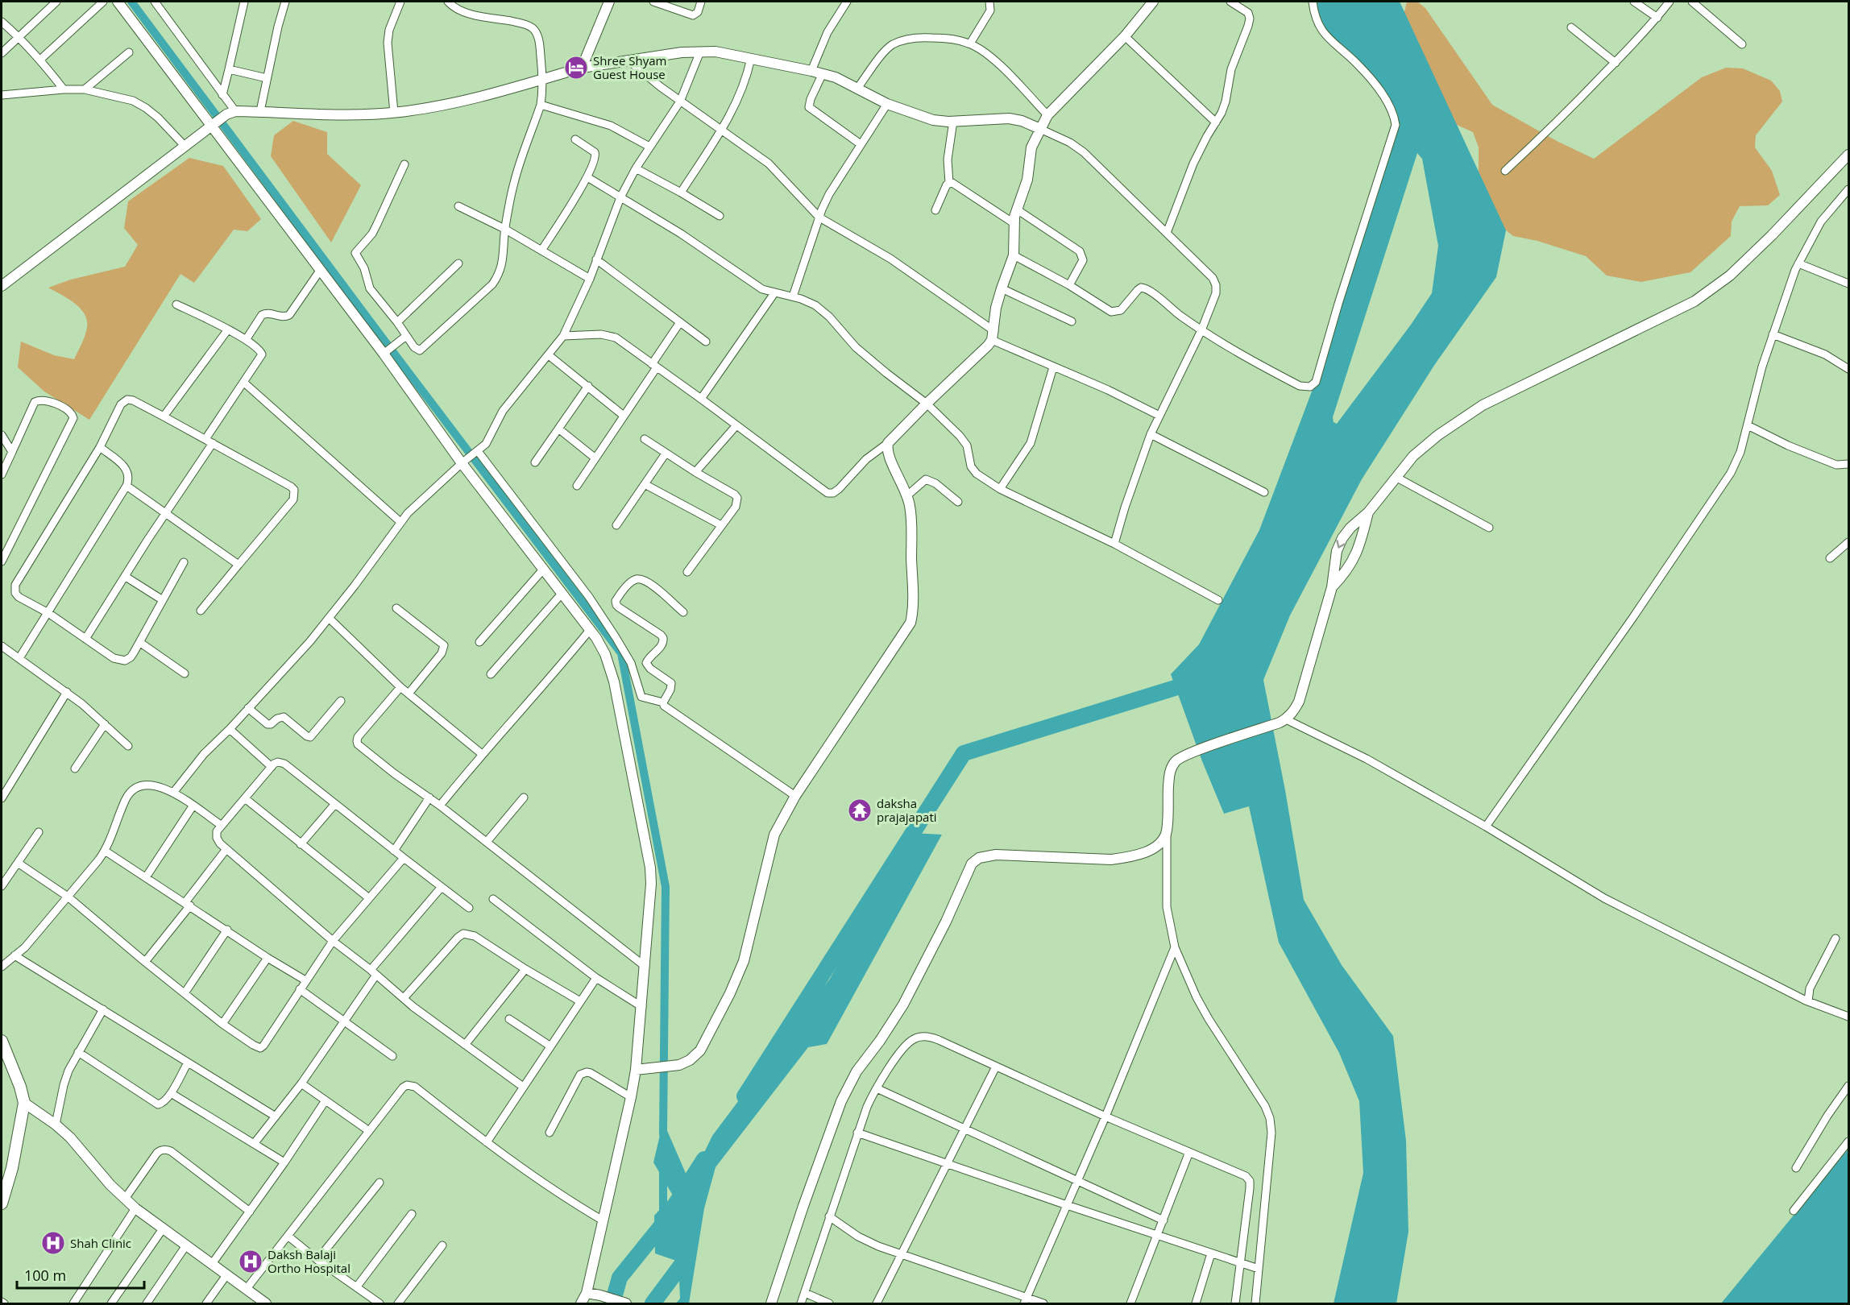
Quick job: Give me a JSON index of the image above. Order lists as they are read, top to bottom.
{
  "places": {
    "hotel": ["Shree Shyam Guest House"],
    "temple": ["daksha prajajapati"],
    "hospital": ["Shah Clinic", "Daksh Balaji Ortho Hospital"]
  },
  "scale_bar": "100 m"
}
